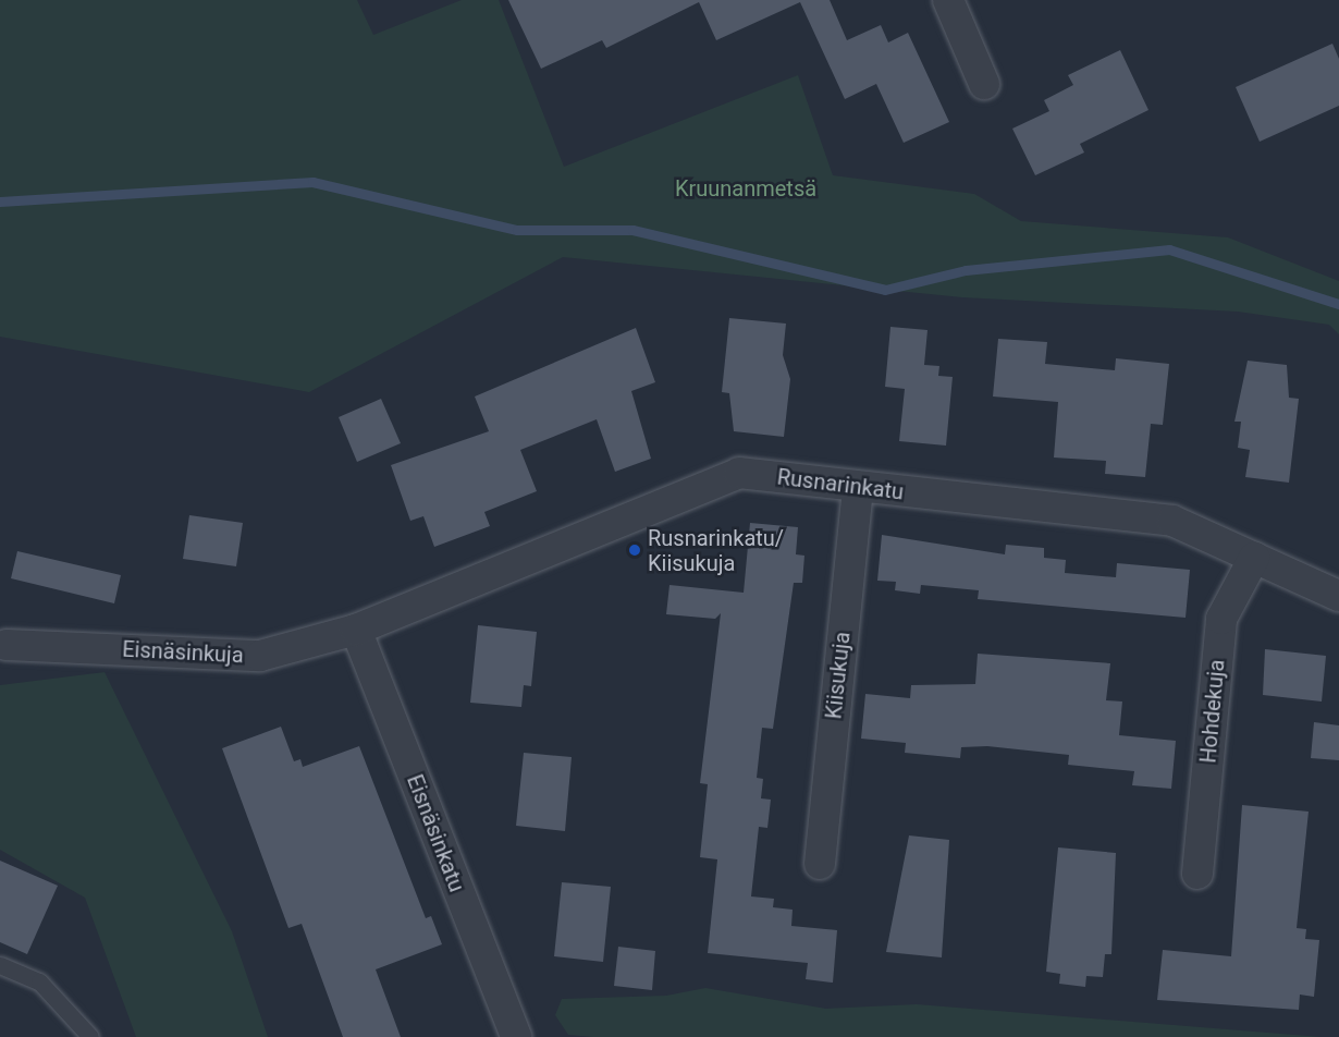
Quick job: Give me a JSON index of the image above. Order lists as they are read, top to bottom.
{
  "streets": {
    "street": [
      "Rusnarinkatu",
      "Eisnäsinkuja",
      "Kiisukuja",
      "Hohdekuja",
      "Eisnäsinkatu"
    ]
  },
  "crossings": [
    ["Rusnarinkatu", "Eisnäsinkuja"],
    ["Rusnarinkatu", "Kiisukuja"],
    ["Rusnarinkatu", "Hohdekuja"],
    ["Rusnarinkatu", "Eisnäsinkatu"],
    ["Eisnäsinkuja", "Eisnäsinkatu"]
  ],
  "parks": ["Kruunanmetsä"],
  "places": ["Rusnarinkatu/ Kiisukuja"]
}
